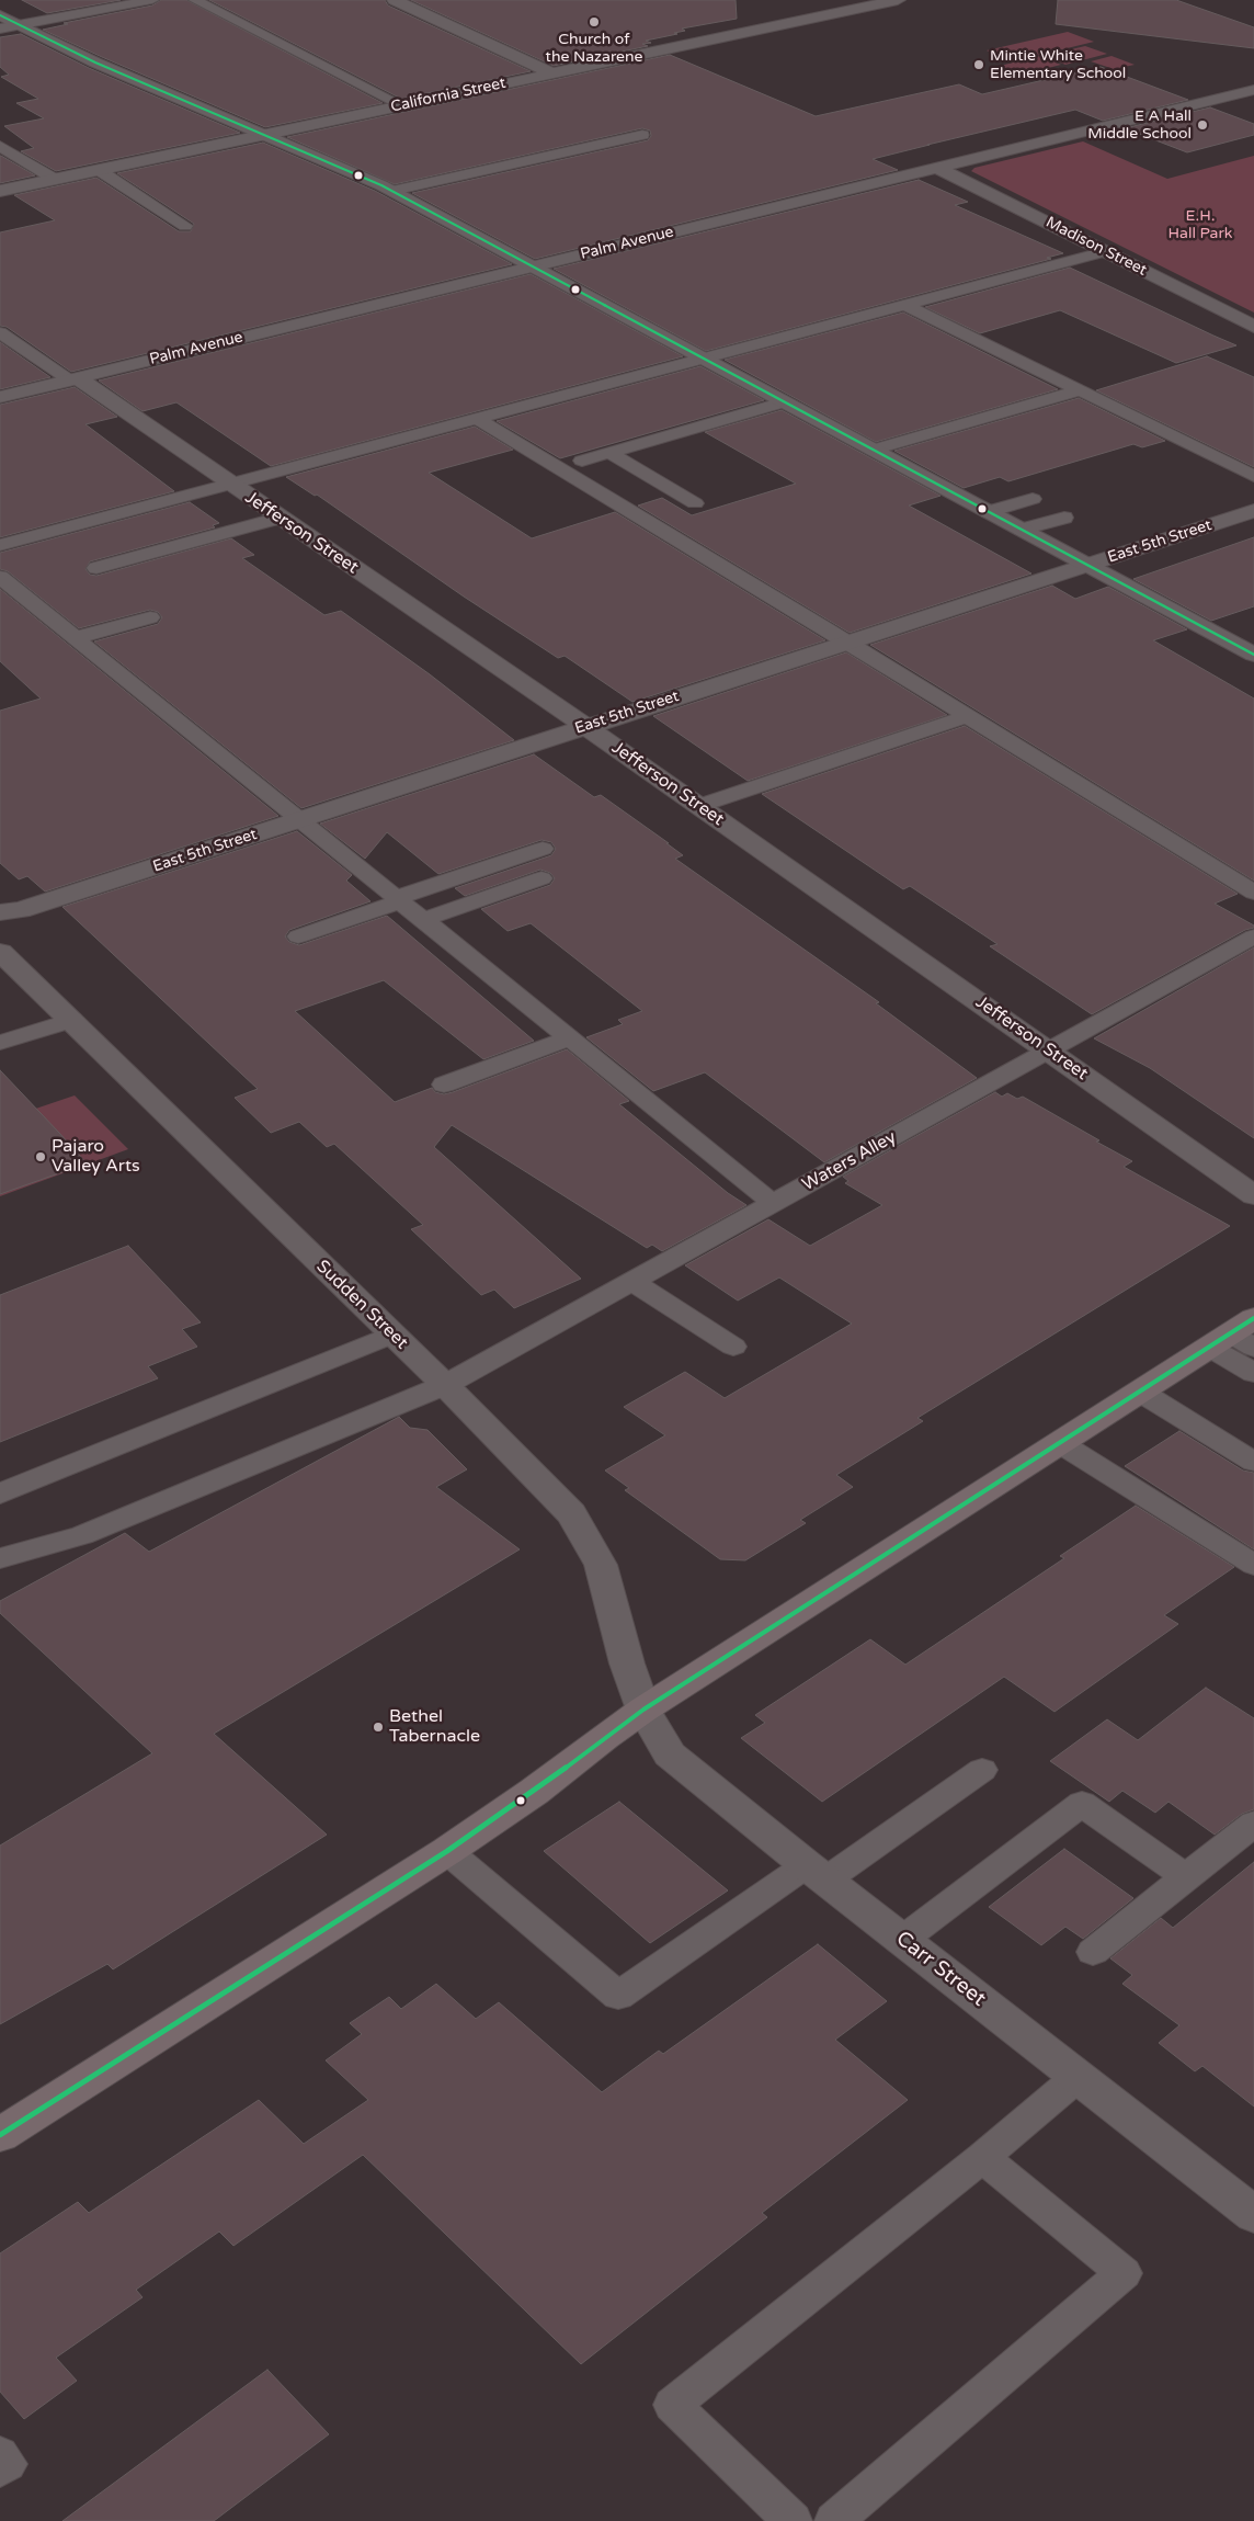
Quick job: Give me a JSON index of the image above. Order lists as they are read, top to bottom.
{
  "streets": {
    "street": [
      "California Street",
      "Palm Avenue",
      "Madison Street",
      "Jefferson Street",
      "East 5th Street",
      "Sudden Street",
      "Carr Street"
    ],
    "lane": ["Waters Alley"]
  },
  "crossings": [
    ["Palm Avenue", "Madison Street"],
    ["Palm Avenue", "Jefferson Street"],
    ["Jefferson Street", "East 5th Street"],
    ["Jefferson Street", "Waters Alley"],
    ["Waters Alley", "Sudden Street"],
    ["Sudden Street", "Carr Street"]
  ],
  "parks": ["E.H. Hall Park"],
  "places": [
    "Church of the Nazarene",
    "Mintie White Elementary School",
    "E A Hall Middle School",
    "Pajaro Valley Arts",
    "Bethel Tabernacle"
  ]
}
